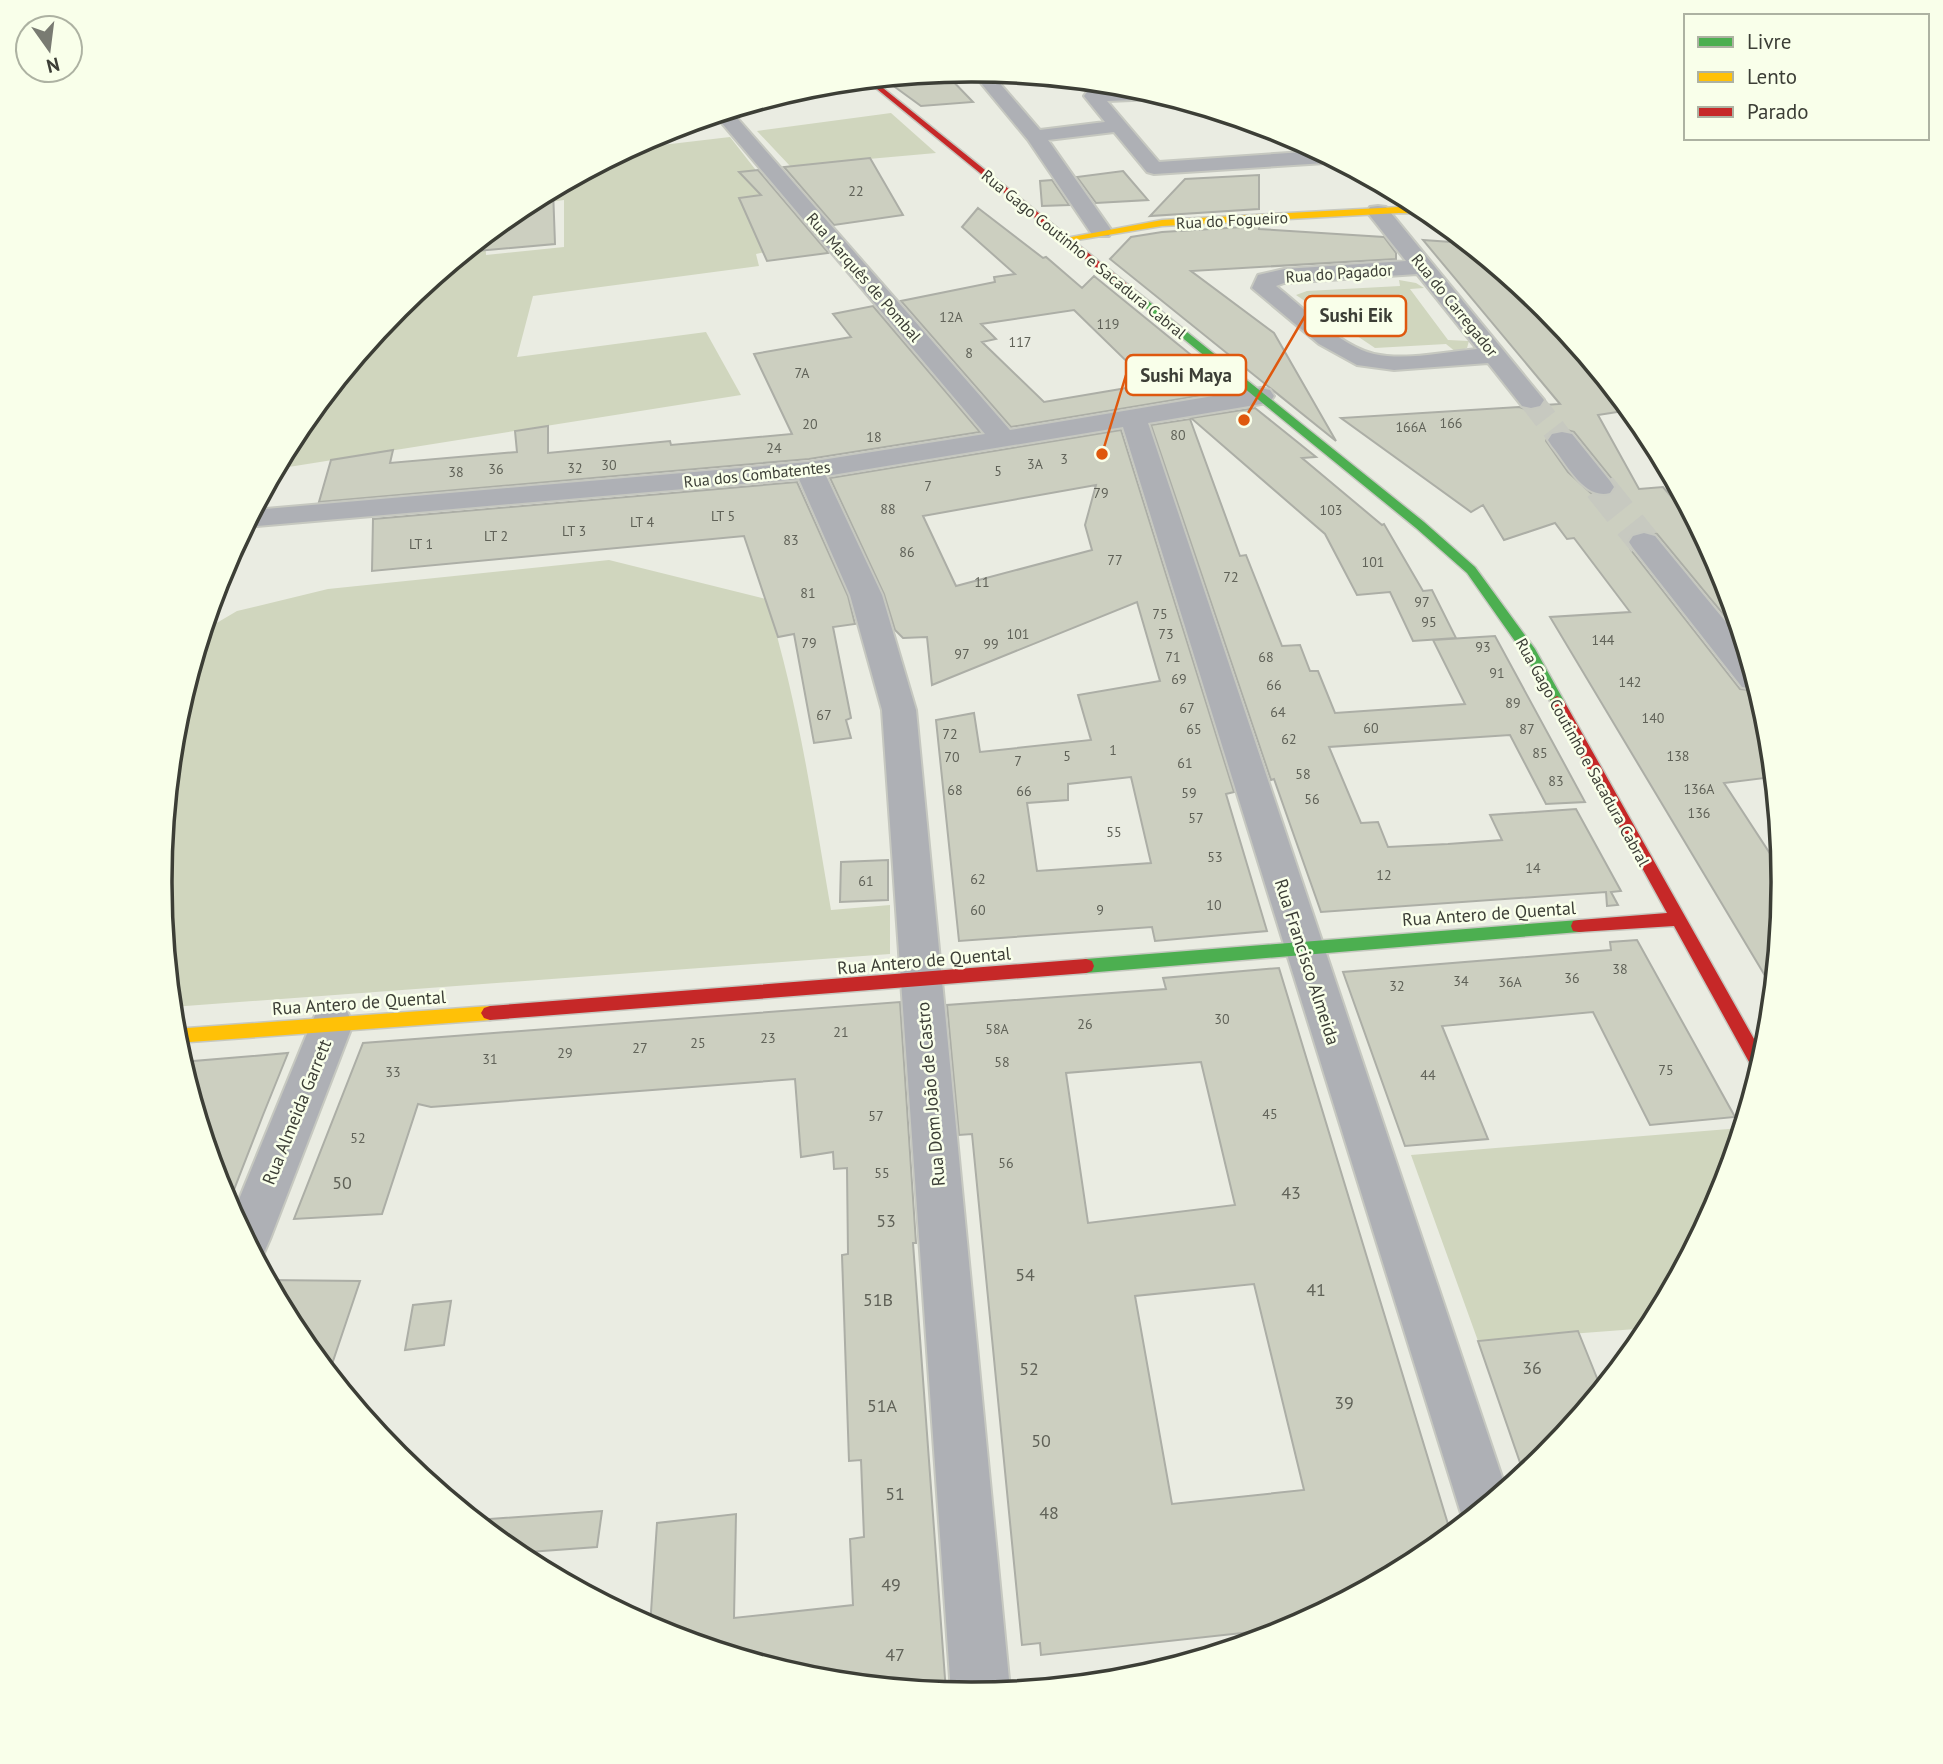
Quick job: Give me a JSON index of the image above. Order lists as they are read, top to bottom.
{
  "streets": {
    "street": [
      "Rua do Fogueiro",
      "Rua Gago Coutinho e Sacadura Cabral",
      "Rua do Pagador",
      "Rua Marquês de Pombal",
      "Rua do Carregador",
      "Rua dos Combatentes",
      "Rua Antero de Quental",
      "Rua Francisco Almeida",
      "Rua Dom João de Castro",
      "Rua Almeida Garrett"
    ]
  },
  "crossings": [
    ["Rua do Fogueiro", "Rua Gago Coutinho e Sacadura Cabral"],
    ["Rua do Fogueiro", "Rua do Carregador"],
    ["Rua Gago Coutinho e Sacadura Cabral", "Rua dos Combatentes"],
    ["Rua Gago Coutinho e Sacadura Cabral", "Rua Antero de Quental"],
    ["Rua do Pagador", "Rua do Carregador"],
    ["Rua Marquês de Pombal", "Rua dos Combatentes"],
    ["Rua dos Combatentes", "Rua Francisco Almeida"],
    ["Rua dos Combatentes", "Rua Dom João de Castro"],
    ["Rua Antero de Quental", "Rua Francisco Almeida"],
    ["Rua Antero de Quental", "Rua Dom João de Castro"],
    ["Rua Antero de Quental", "Rua Almeida Garrett"]
  ],
  "places": ["Sushi Eik", "Sushi Maya"],
  "house_numbers": [
    "22",
    "12A",
    "119",
    "117",
    "8",
    "7A",
    "166",
    "20",
    "166A",
    "80",
    "18",
    "24",
    "3",
    "3A",
    "30",
    "32",
    "36",
    "5",
    "38",
    "7",
    "79",
    "88",
    "103",
    "LT 5",
    "LT 4",
    "LT 3",
    "LT 2",
    "83",
    "LT 1",
    "86",
    "77",
    "101",
    "72",
    "11",
    "81",
    "97",
    "75",
    "95",
    "101",
    "73",
    "144",
    "79",
    "99",
    "93",
    "97",
    "71",
    "68",
    "91",
    "69",
    "142",
    "66",
    "89",
    "67",
    "64",
    "67",
    "140",
    "60",
    "65",
    "87",
    "72",
    "62",
    "1",
    "85",
    "5",
    "138",
    "70",
    "7",
    "61",
    "58",
    "83",
    "136A",
    "68",
    "66",
    "59",
    "56",
    "136",
    "57",
    "55",
    "53",
    "14",
    "12",
    "62",
    "61",
    "10",
    "60",
    "9",
    "38",
    "36",
    "34",
    "36A",
    "32",
    "30",
    "26",
    "58A",
    "21",
    "23",
    "25",
    "27",
    "29",
    "31",
    "58",
    "75",
    "33",
    "44",
    "45",
    "57",
    "52",
    "56",
    "55",
    "50",
    "43",
    "53",
    "54",
    "41",
    "51B",
    "36",
    "52",
    "39",
    "51A",
    "50",
    "51",
    "48",
    "49",
    "47"
  ],
  "legend": ["Livre", "Lento", "Parado"],
  "north": "bottom"
}
